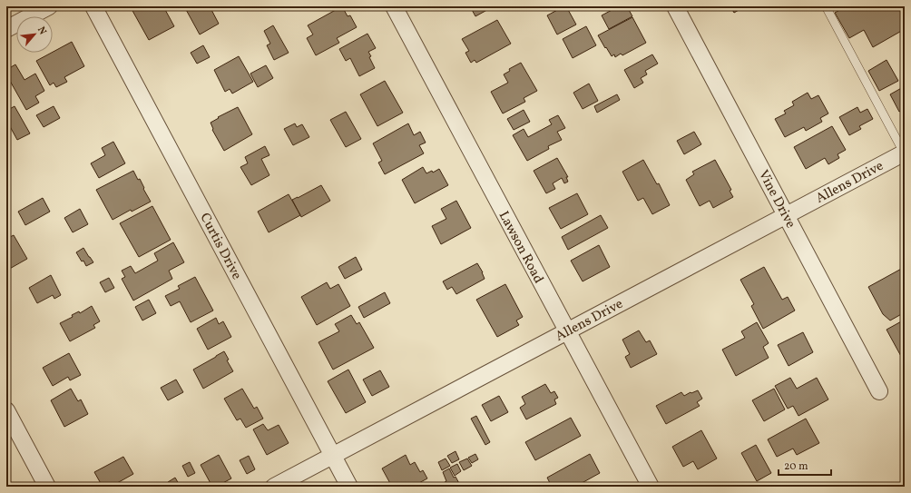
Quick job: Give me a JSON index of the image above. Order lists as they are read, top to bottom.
{
  "streets": {
    "street": [
      "Allens Drive",
      "Vine Drive",
      "Curtis Drive",
      "Lawson Road"
    ]
  },
  "crossings": [
    ["Allens Drive", "Vine Drive"],
    ["Allens Drive", "Curtis Drive"],
    ["Allens Drive", "Lawson Road"]
  ],
  "scale_bar": "20 m",
  "north": "top right"
}
